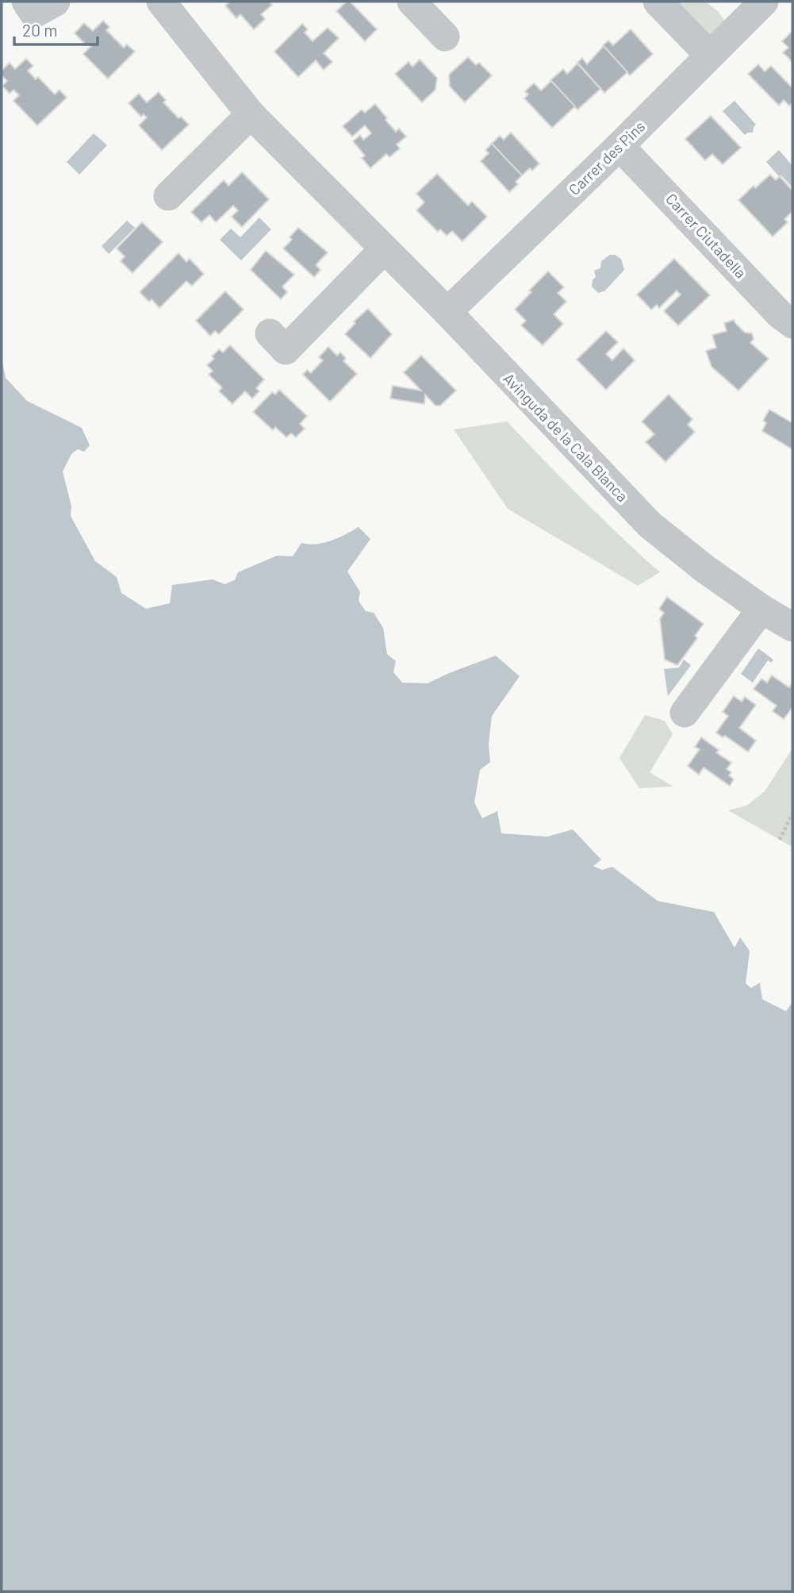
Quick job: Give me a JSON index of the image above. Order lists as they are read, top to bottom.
{
  "streets": {
    "street": ["Carrer des Pins", "Carrer Ciutadella", "Avinguda de la Cala Blanca"]
  },
  "crossings": [
    ["Carrer des Pins", "Carrer Ciutadella"],
    ["Carrer des Pins", "Avinguda de la Cala Blanca"]
  ],
  "scale_bar": "20 m"
}
